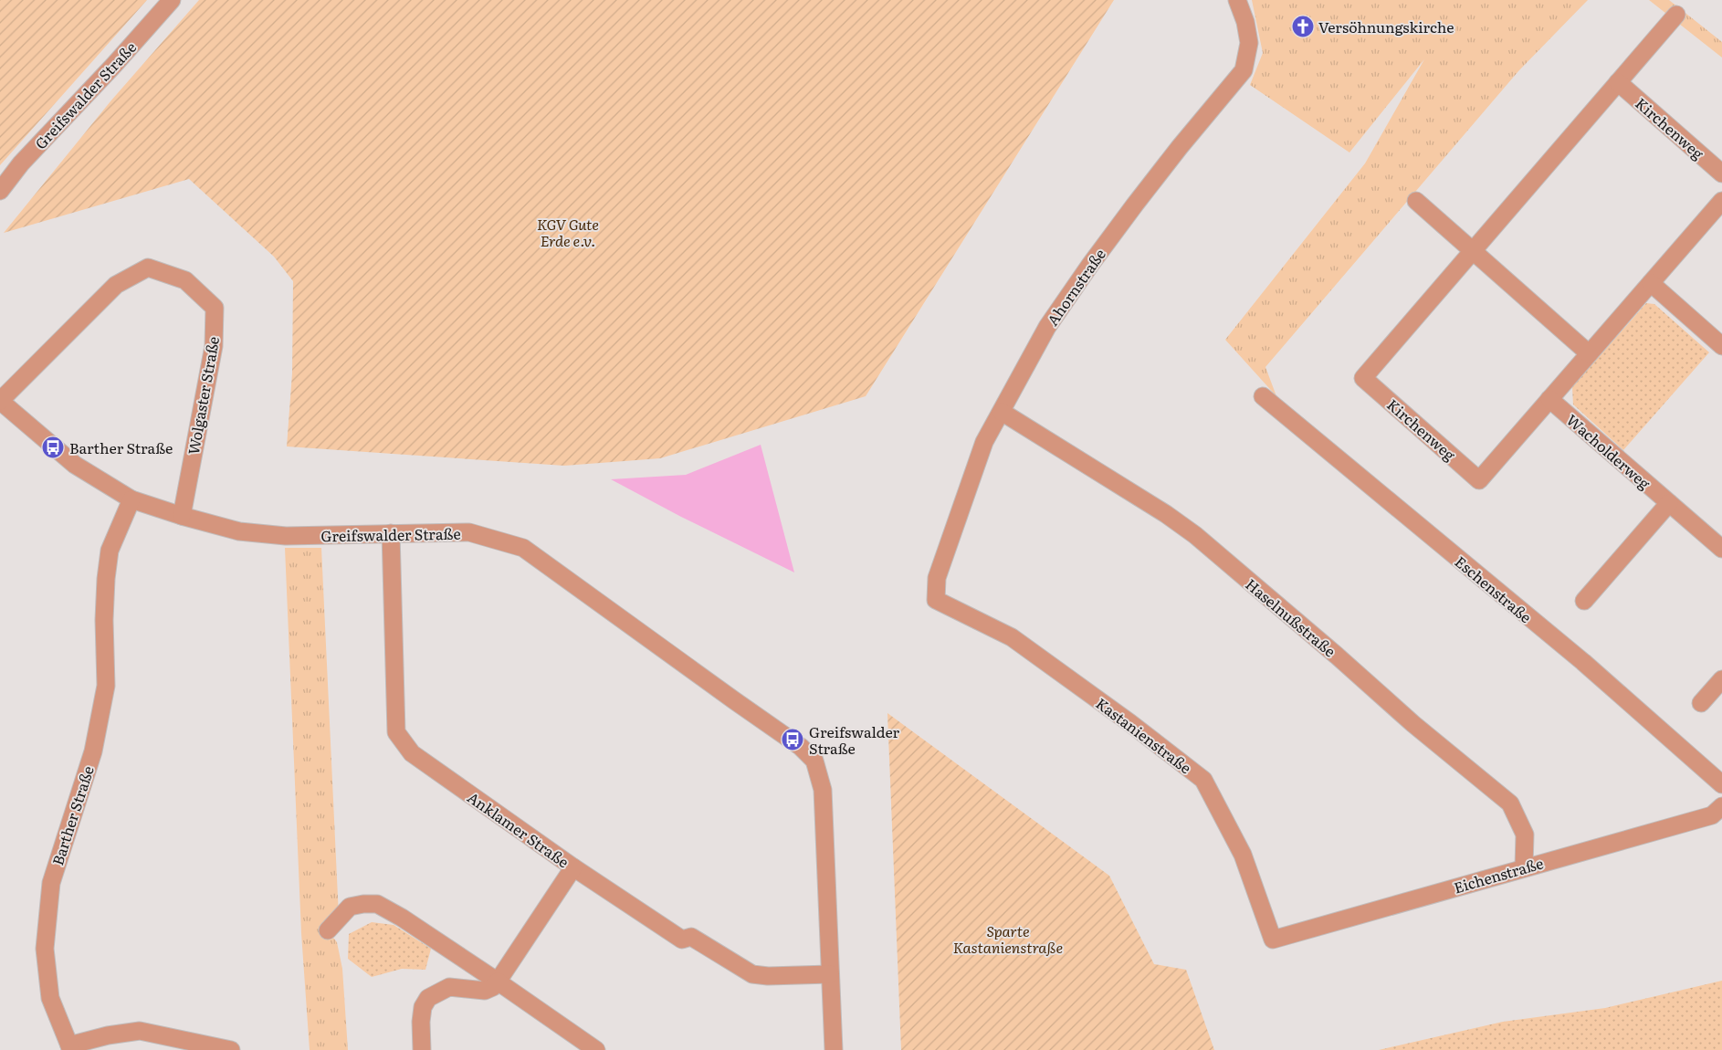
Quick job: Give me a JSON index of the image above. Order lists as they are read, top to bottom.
{
  "streets": {
    "street": [
      "Greifswalder Straße",
      "Kirchenweg",
      "Ahornstraße",
      "Wolgaster Straße",
      "Wacholderweg",
      "Eschenstraße",
      "Haselnußstraße",
      "Kastanienstraße",
      "Barther Straße",
      "Anklamer Straße",
      "Eichenstraße"
    ]
  },
  "crossings": [
    ["Greifswalder Straße", "Wolgaster Straße"],
    ["Greifswalder Straße", "Barther Straße"],
    ["Greifswalder Straße", "Anklamer Straße"],
    ["Kirchenweg", "Wacholderweg"],
    ["Ahornstraße", "Haselnußstraße"],
    ["Ahornstraße", "Kastanienstraße"],
    ["Haselnußstraße", "Eichenstraße"],
    ["Kastanienstraße", "Eichenstraße"]
  ],
  "parks": ["KGV Gute Erde e.v.", "Sparte Kastanienstraße"],
  "places": {
    "church": ["Versöhnungskirche"],
    "bus stop": ["Barther Straße", "Greifswalder Straße"]
  }
}
